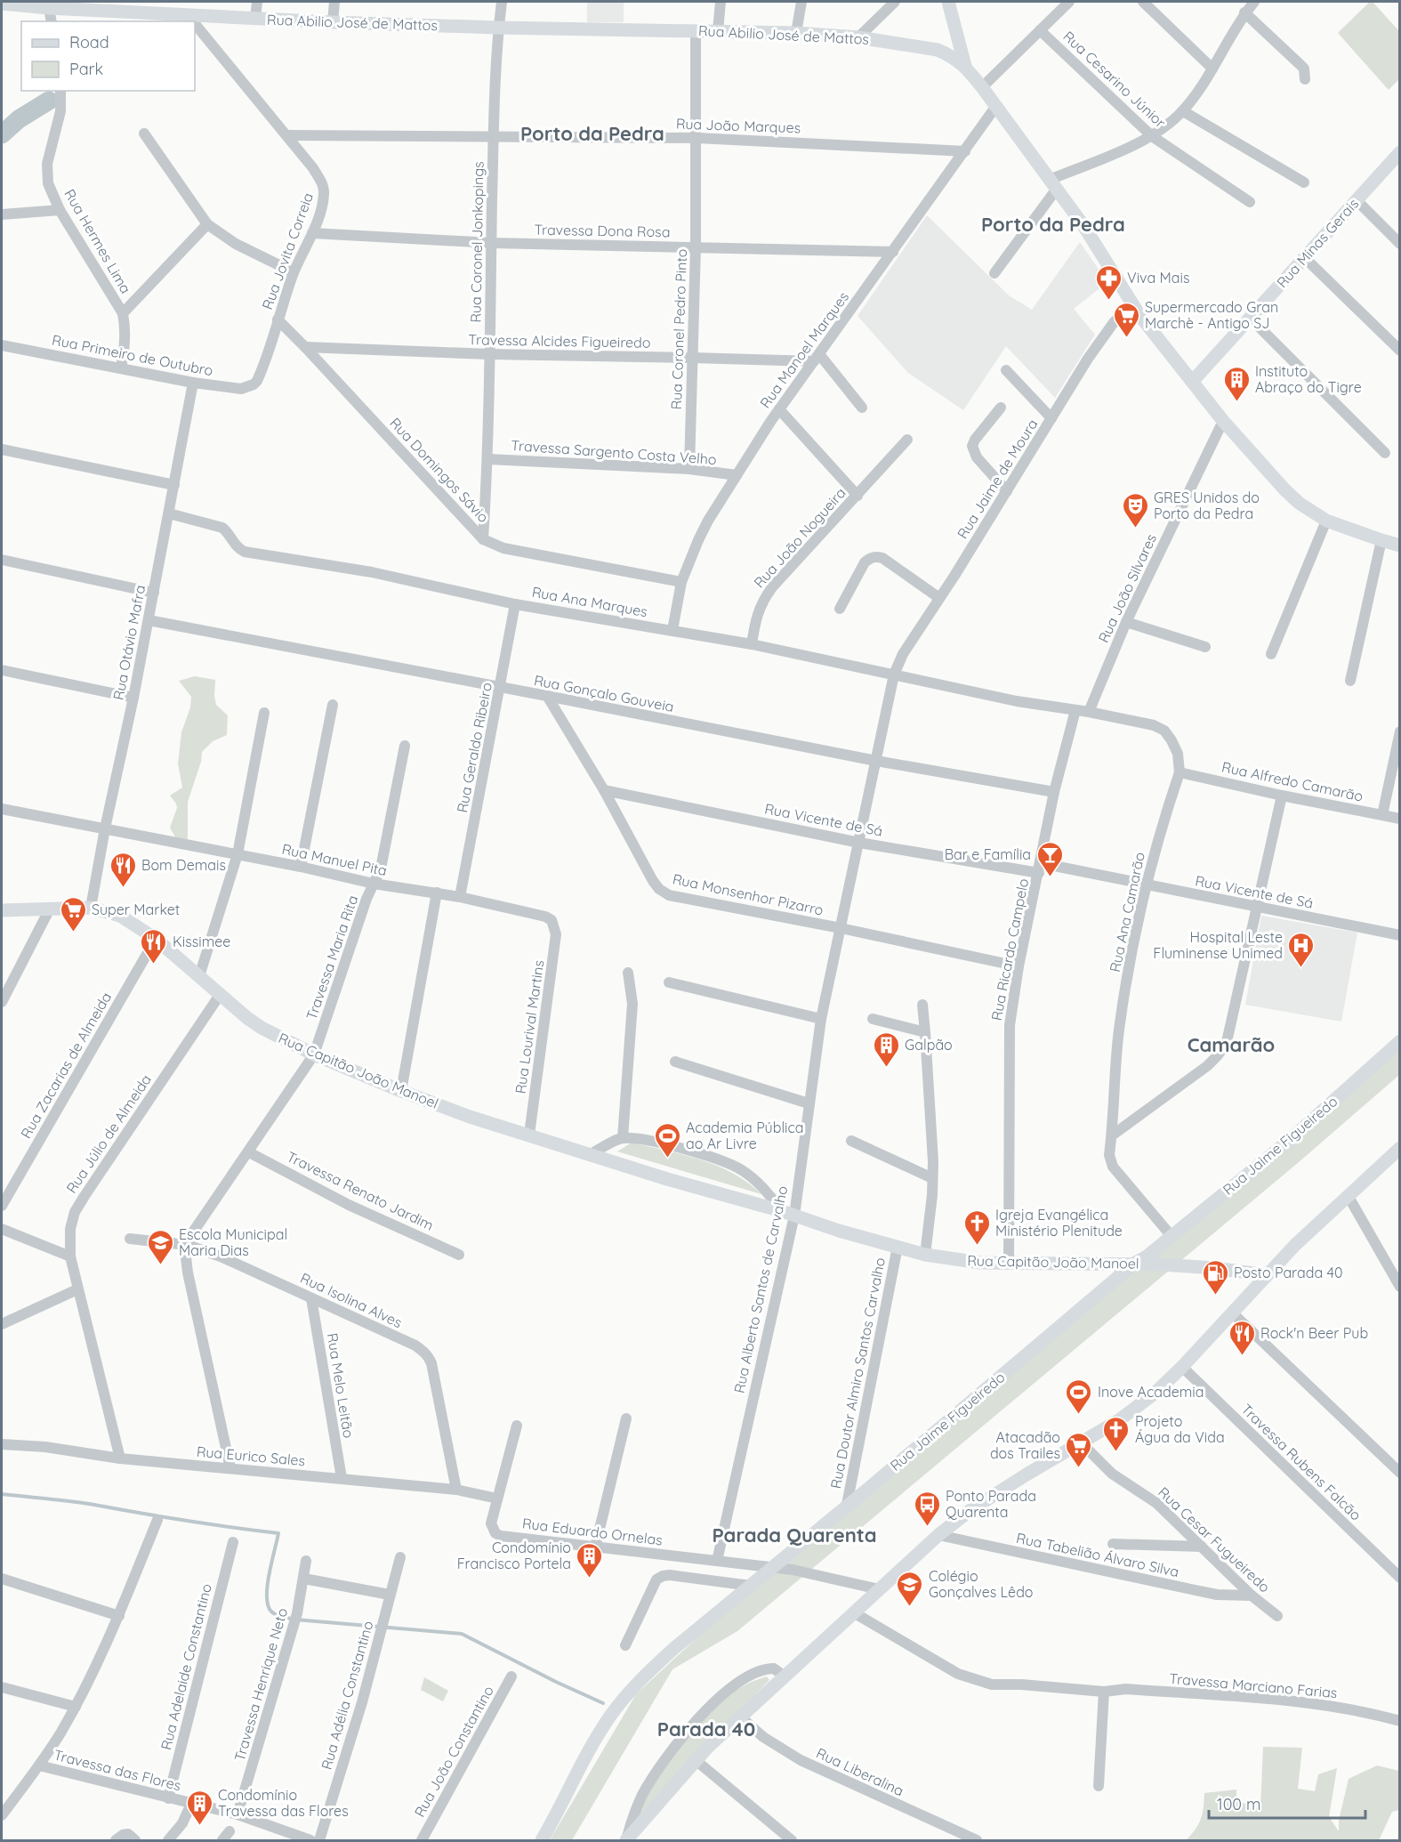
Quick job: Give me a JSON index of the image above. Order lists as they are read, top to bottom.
{
  "streets": {
    "main road": [
      "Rua Abilio José de Mattos",
      "Rua Minas Gerais",
      "Rua Capitão João Manoel",
      "Rua Jaime Figueiredo"
    ],
    "street": [
      "Rua Cesarino Júnior",
      "Rua João Marques",
      "Travessa Dona Rosa",
      "Rua Hermes Lima",
      "Rua Coronel Jonkopings",
      "Rua Jovita Correia",
      "Rua Coronel Pedro Pinto",
      "Travessa Alcides Figueiredo",
      "Rua Manoel Marques",
      "Rua Primeiro de Outubro",
      "Travessa Sargento Costa Velho",
      "Rua Domingos Sávio",
      "Rua Jaime de Moura",
      "Rua João Nogueira",
      "Rua João Silvares",
      "Rua Ana Marques",
      "Rua Otávio Mafra",
      "Rua Gonçalo Gouveia",
      "Rua Geraldo Ribeiro",
      "Rua Alfredo Camarão",
      "Rua Vicente de Sá",
      "Rua Manuel Pita",
      "Rua Monsenhor Pizarro",
      "Rua Ana Camarão",
      "Rua Ricardo Campelo",
      "Travessa Maria Rita",
      "Rua Lourival Martins",
      "Rua Zacarias de Almeida",
      "Rua Júlio de Almeida",
      "Travessa Renato Jardim",
      "Rua Alberto Santos de Carvalho",
      "Rua Isolina Alves",
      "Rua Doutor Almiro Santos Carvalho",
      "Rua Melo Leitão",
      "Rua Eurico Sales",
      "Travessa Rubens Falcão",
      "Rua Eduardo Ornelas",
      "Rua Cesar Fugueiredo",
      "Rua Tabelião Álvaro Silva",
      "Rua Adelaide Constantino",
      "Travessa Henrique Neto",
      "Travessa Marciano Farias",
      "Rua Adélia Constantino",
      "Rua João Constantino",
      "Travessa das Flores",
      "Rua Liberalina"
    ]
  },
  "crossings": [
    ["Rua Abilio José de Mattos", "Rua Coronel Jonkopings"],
    ["Rua Abilio José de Mattos", "Rua Minas Gerais"],
    ["Rua Abilio José de Mattos", "Rua Jovita Correia"],
    ["Rua Abilio José de Mattos", "Rua Coronel Pedro Pinto"],
    ["Rua Abilio José de Mattos", "Rua Manoel Marques"],
    ["Rua Abilio José de Mattos", "Rua Jaime de Moura"],
    ["Rua Abilio José de Mattos", "Rua João Silvares"],
    ["Rua João Marques", "Rua Coronel Jonkopings"],
    ["Rua João Marques", "Rua Jovita Correia"],
    ["Rua João Marques", "Rua Coronel Pedro Pinto"],
    ["Rua João Marques", "Rua Manoel Marques"],
    ["Travessa Dona Rosa", "Rua Coronel Jonkopings"],
    ["Travessa Dona Rosa", "Rua Jovita Correia"],
    ["Travessa Dona Rosa", "Rua Coronel Pedro Pinto"],
    ["Travessa Dona Rosa", "Rua Manoel Marques"],
    ["Rua Hermes Lima", "Rua Primeiro de Outubro"],
    ["Rua Coronel Jonkopings", "Travessa Alcides Figueiredo"],
    ["Rua Coronel Jonkopings", "Travessa Sargento Costa Velho"],
    ["Rua Coronel Jonkopings", "Rua Domingos Sávio"],
    ["Rua Jovita Correia", "Rua Primeiro de Outubro"],
    ["Rua Jovita Correia", "Rua Domingos Sávio"],
    ["Rua Coronel Pedro Pinto", "Travessa Alcides Figueiredo"],
    ["Rua Coronel Pedro Pinto", "Travessa Sargento Costa Velho"],
    ["Travessa Alcides Figueiredo", "Rua Manoel Marques"],
    ["Travessa Alcides Figueiredo", "Rua Domingos Sávio"],
    ["Rua Manoel Marques", "Travessa Sargento Costa Velho"],
    ["Rua Manoel Marques", "Rua Domingos Sávio"],
    ["Rua Manoel Marques", "Rua Ana Marques"],
    ["Rua Primeiro de Outubro", "Rua Otávio Mafra"],
    ["Rua Jaime de Moura", "Rua Ana Marques"],
    ["Rua Jaime de Moura", "Rua Gonçalo Gouveia"],
    ["Rua Jaime de Moura", "Rua Alberto Santos de Carvalho"],
    ["Rua João Nogueira", "Rua Ana Marques"],
    ["Rua João Silvares", "Rua Ana Camarão"],
    ["Rua Ana Marques", "Rua Otávio Mafra"],
    ["Rua Ana Marques", "Rua Geraldo Ribeiro"],
    ["Rua Ana Marques", "Rua Ana Camarão"],
    ["Rua Otávio Mafra", "Rua Gonçalo Gouveia"],
    ["Rua Otávio Mafra", "Rua Manuel Pita"],
    ["Rua Otávio Mafra", "Rua Capitão João Manoel"],
    ["Rua Gonçalo Gouveia", "Rua Geraldo Ribeiro"],
    ["Rua Gonçalo Gouveia", "Rua Monsenhor Pizarro"],
    ["Rua Gonçalo Gouveia", "Rua Ricardo Campelo"],
    ["Rua Gonçalo Gouveia", "Rua Alberto Santos de Carvalho"],
    ["Rua Geraldo Ribeiro", "Rua Manuel Pita"],
    ["Rua Alfredo Camarão", "Rua Ana Camarão"],
    ["Rua Vicente de Sá", "Rua Monsenhor Pizarro"],
    ["Rua Vicente de Sá", "Rua Ana Camarão"],
    ["Rua Vicente de Sá", "Rua Ricardo Campelo"],
    ["Rua Vicente de Sá", "Rua Alberto Santos de Carvalho"],
    ["Rua Manuel Pita", "Travessa Maria Rita"],
    ["Rua Manuel Pita", "Rua Lourival Martins"],
    ["Rua Monsenhor Pizarro", "Rua Ricardo Campelo"],
    ["Rua Monsenhor Pizarro", "Rua Alberto Santos de Carvalho"],
    ["Rua Ana Camarão", "Rua Ricardo Campelo"],
    ["Rua Ana Camarão", "Rua Jaime Figueiredo"],
    ["Rua Ricardo Campelo", "Rua Capitão João Manoel"],
    ["Travessa Maria Rita", "Rua Capitão João Manoel"],
    ["Travessa Maria Rita", "Travessa Renato Jardim"],
    ["Travessa Maria Rita", "Rua Isolina Alves"],
    ["Rua Lourival Martins", "Rua Capitão João Manoel"],
    ["Rua Zacarias de Almeida", "Rua Capitão João Manoel"],
    ["Rua Capitão João Manoel", "Rua Júlio de Almeida"],
    ["Rua Capitão João Manoel", "Rua Jaime Figueiredo"],
    ["Rua Capitão João Manoel", "Rua Alberto Santos de Carvalho"],
    ["Rua Capitão João Manoel", "Rua Doutor Almiro Santos Carvalho"],
    ["Rua Júlio de Almeida", "Rua Eurico Sales"],
    ["Rua Jaime Figueiredo", "Rua Doutor Almiro Santos Carvalho"],
    ["Rua Jaime Figueiredo", "Rua Eduardo Ornelas"],
    ["Rua Alberto Santos de Carvalho", "Rua Eduardo Ornelas"],
    ["Rua Isolina Alves", "Rua Melo Leitão"],
    ["Rua Isolina Alves", "Rua Eurico Sales"],
    ["Rua Melo Leitão", "Rua Eurico Sales"],
    ["Rua Eurico Sales", "Rua Eduardo Ornelas"],
    ["Rua Cesar Fugueiredo", "Rua Tabelião Álvaro Silva"],
    ["Rua Adelaide Constantino", "Travessa das Flores"],
    ["Travessa Henrique Neto", "Travessa das Flores"]
  ],
  "districts": [
    "Porto da Pedra",
    "Porto da Pedra",
    "Camarão",
    "Parada Quarenta",
    "Parada 40"
  ],
  "places": {
    "pharmacy": ["Viva Mais"],
    "supermarket": ["Supermercado Gran Marchè - Antigo SJ", "Super Market", "Atacadão dos Trailes"],
    "building": [
      "Instituto Abraço do Tigre",
      "Galpão",
      "Condomínio Francisco Portela",
      "Condomínio Travessa das Flores"
    ],
    "theatre": ["GRES Unidos do Porto da Pedra"],
    "bar": ["Bar e Família"],
    "restaurant": ["Bom Demais", "Kissimee", "Rock'n Beer Pub"],
    "hospital": ["Hospital Leste Fluminense Unimed"],
    "sports": ["Academia Pública ao Ar Livre", "Inove Academia"],
    "church": ["Igreja Evangélica Ministério Plenitude", "Projeto Água da Vida"],
    "school or university": ["Escola Municipal Maria Dias", "Colégio Gonçalves Lêdo"],
    "fuel station": ["Posto Parada 40"],
    "bus stop": ["Ponto Parada Quarenta"]
  },
  "legend": ["Road", "Park"],
  "scale_bar": "100 m"
}
